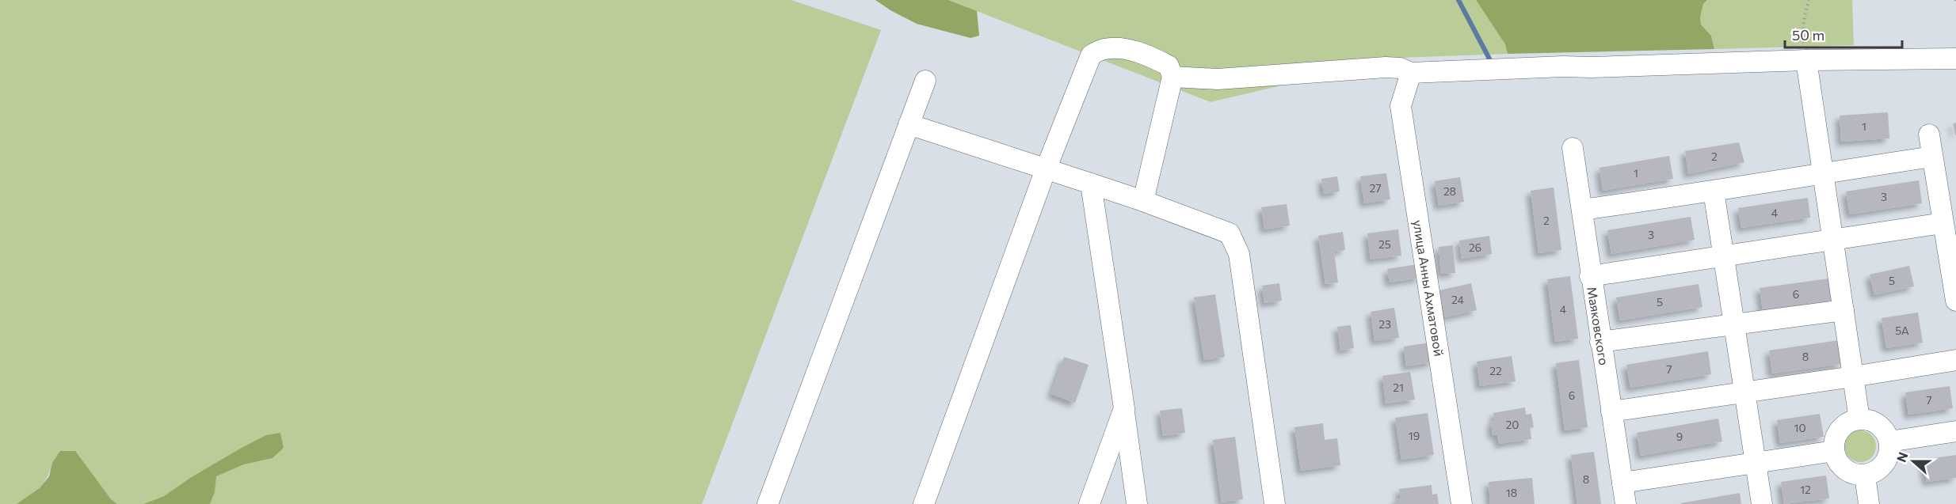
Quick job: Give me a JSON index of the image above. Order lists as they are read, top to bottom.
{
  "streets": {
    "street": ["улица Анны Ахматовой", "Маяковского"]
  },
  "house_numbers": [
    "1",
    "2",
    "1",
    "27",
    "28",
    "3",
    "4",
    "2",
    "3",
    "25",
    "26",
    "5",
    "6",
    "24",
    "5",
    "4",
    "23",
    "5А",
    "8",
    "7",
    "22",
    "21",
    "6",
    "7",
    "20",
    "10",
    "19",
    "9",
    "8",
    "12",
    "18"
  ],
  "scale_bar": "50 m",
  "north": "left"
}
